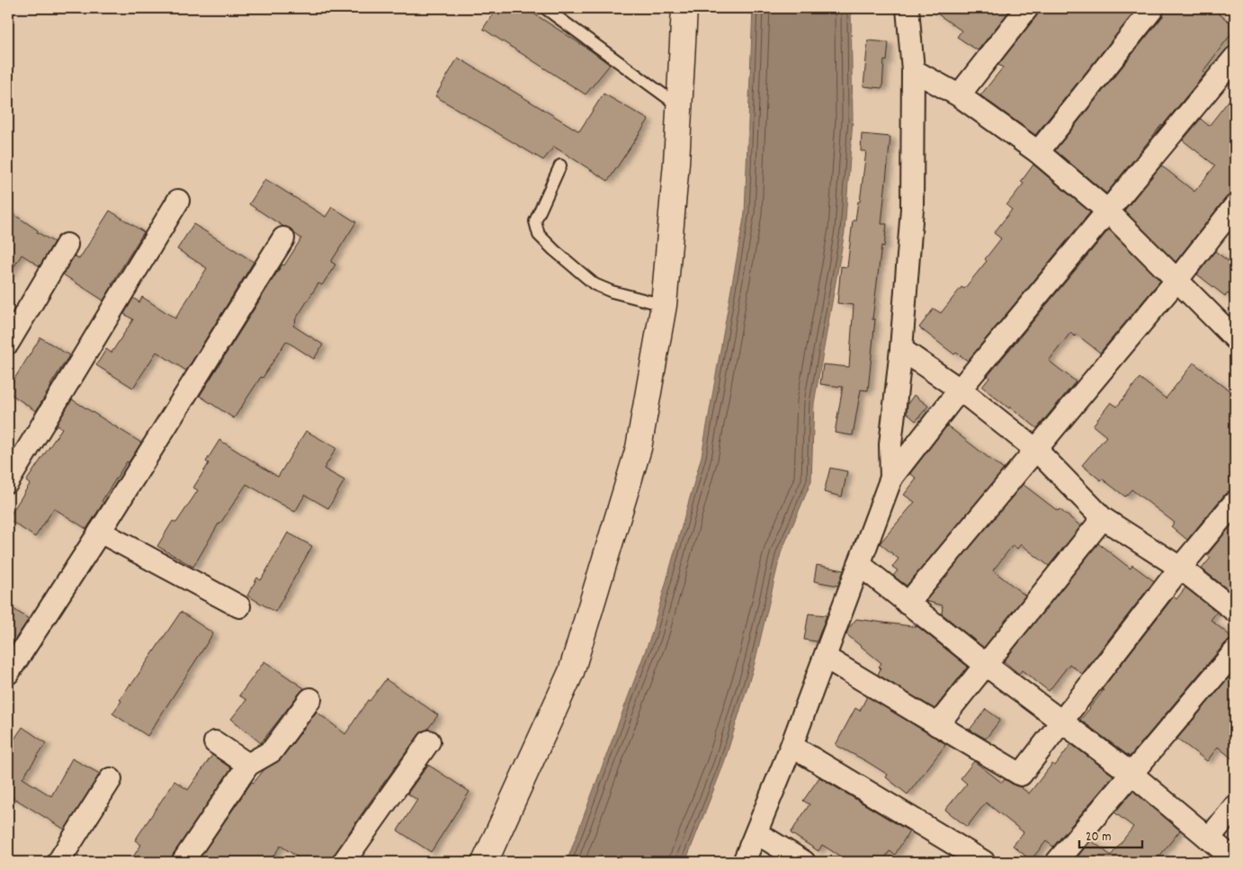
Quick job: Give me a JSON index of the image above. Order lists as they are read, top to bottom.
{
  "scale_bar": "20 m"
}
